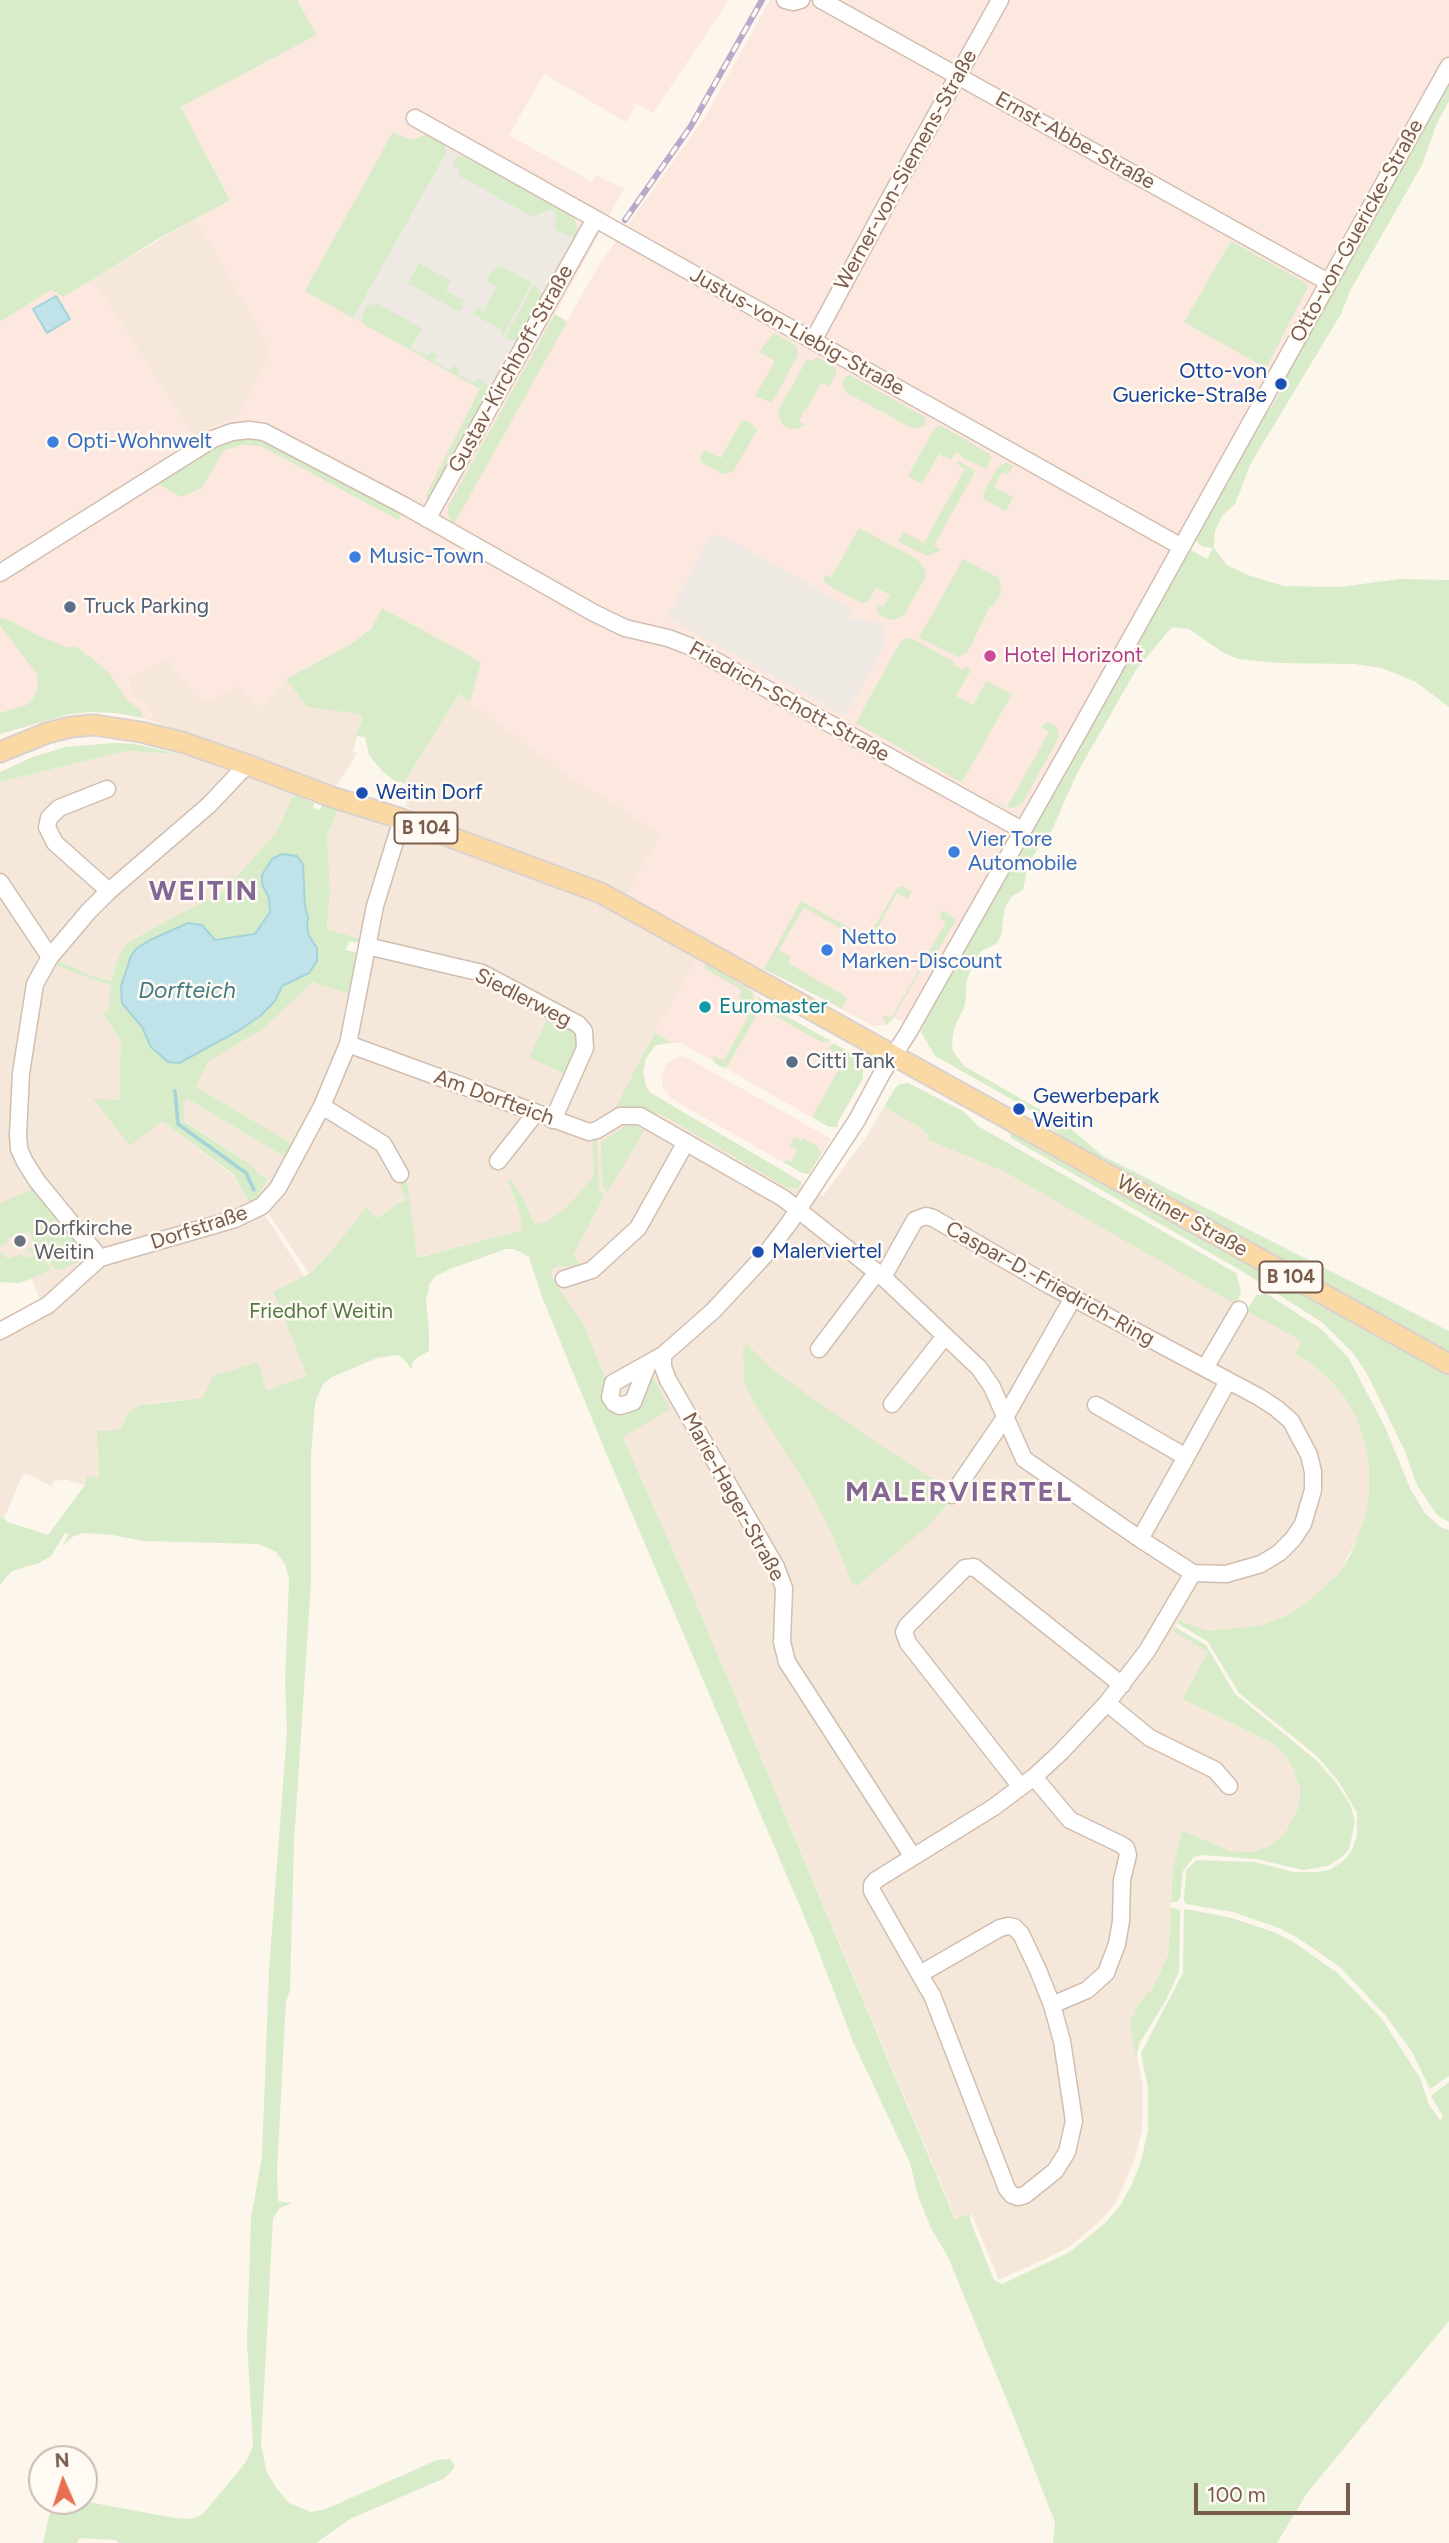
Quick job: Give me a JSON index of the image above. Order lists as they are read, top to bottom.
{
  "streets": {
    "main road": ["B 104", "Weitiner Straße"],
    "street": [
      "Ernst-Abbe-Straße",
      "Werner-von-Siemens-Straße",
      "Otto-von-Guericke-Straße",
      "Justus-von-Liebig-Straße",
      "Gustav-Kirchhoff-Straße",
      "Friedrich-Schott-Straße",
      "Siedlerweg",
      "Am Dorfteich",
      "Dorfstraße",
      "Caspar-D.-Friedrich-Ring",
      "Marie-Hager-Straße"
    ]
  },
  "crossings": [
    ["Ernst-Abbe-Straße", "Werner-von-Siemens-Straße"],
    ["Ernst-Abbe-Straße", "Otto-von-Guericke-Straße"],
    ["Werner-von-Siemens-Straße", "Justus-von-Liebig-Straße"],
    ["Otto-von-Guericke-Straße", "Justus-von-Liebig-Straße"],
    ["Otto-von-Guericke-Straße", "Friedrich-Schott-Straße"],
    ["Otto-von-Guericke-Straße", "B 104"],
    ["Otto-von-Guericke-Straße", "Weitiner Straße"],
    ["Otto-von-Guericke-Straße", "Marie-Hager-Straße"],
    ["Justus-von-Liebig-Straße", "Gustav-Kirchhoff-Straße"],
    ["Gustav-Kirchhoff-Straße", "Friedrich-Schott-Straße"],
    ["B 104", "Weitiner Straße"],
    ["B 104", "Dorfstraße"],
    ["Siedlerweg", "Am Dorfteich"],
    ["Siedlerweg", "Dorfstraße"],
    ["Am Dorfteich", "Dorfstraße"]
  ],
  "districts": ["WEITIN", "MALERVIERTEL"],
  "water": ["Dorfteich"],
  "parks": ["Friedhof Weitin"],
  "places": [
    "Otto-von Guericke-Straße",
    "Opti-Wohnwelt",
    "Music-Town",
    "Truck Parking",
    "Hotel Horizont",
    "Weitin Dorf",
    "Vier Tore Automobile",
    "Netto Marken-Discount",
    "Euromaster",
    "Citti Tank",
    "Gewerbepark Weitin",
    "Dorfkirche Weitin",
    "Malerviertel"
  ],
  "scale_bar": "100 m",
  "north": "top"
}
